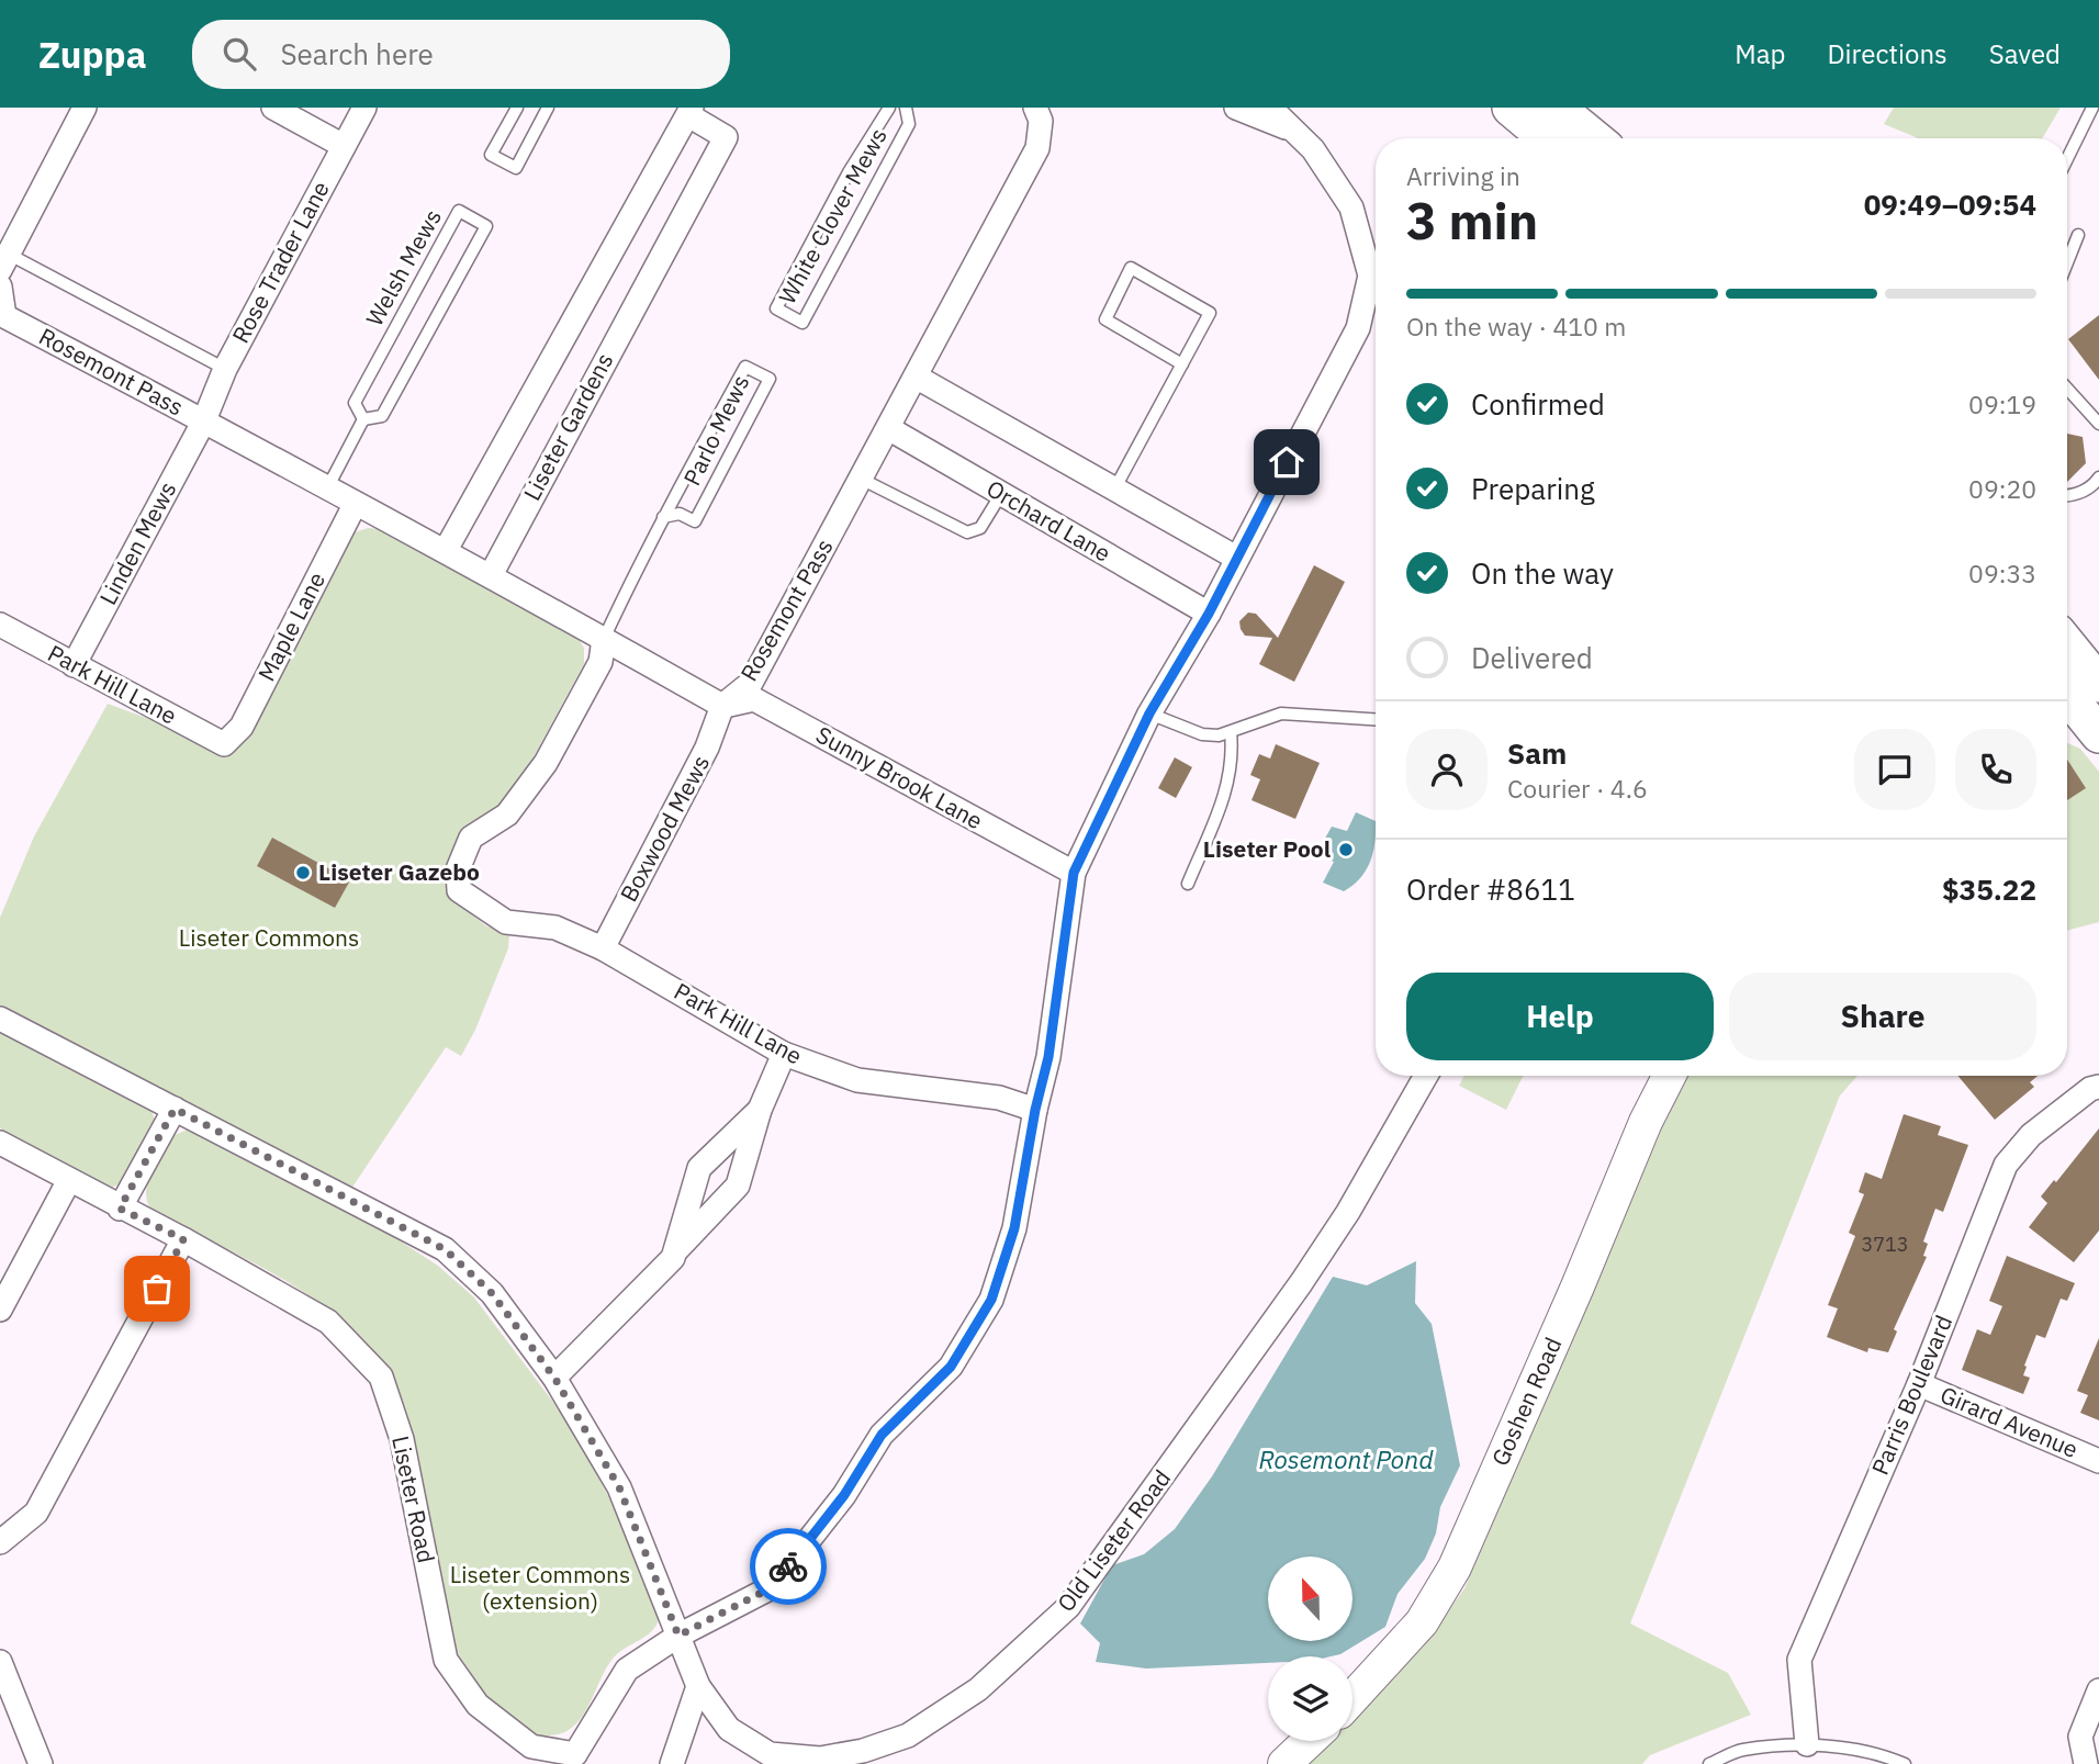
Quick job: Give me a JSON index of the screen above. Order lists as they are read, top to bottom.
{
  "streets": {
    "main road": ["Goshen Road"],
    "street": [
      "Rose Trader Lane",
      "Rosemont Pass",
      "Liseter Gardens",
      "Orchard Lane",
      "Linden Mews",
      "Maple Lane",
      "Park Hill Lane",
      "Sunny Brook Lane",
      "Boxwood Mews",
      "Parris Boulevard",
      "Girard Avenue",
      "Liseter Road",
      "Old Liseter Road"
    ],
    "lane": ["White Clover Mews", "Welsh Mews", "Parlo Mews"]
  },
  "crossings": [
    ["Rose Trader Lane", "Rosemont Pass"],
    ["Rose Trader Lane", "Linden Mews"],
    ["Rosemont Pass", "Orchard Lane"],
    ["Rosemont Pass", "Linden Mews"],
    ["Rosemont Pass", "Sunny Brook Lane"],
    ["Rosemont Pass", "Boxwood Mews"],
    ["Parlo Mews", "Park Hill Lane"],
    ["Orchard Lane", "Liseter Road"],
    ["Linden Mews", "Park Hill Lane"],
    ["Maple Lane", "Park Hill Lane"],
    ["Park Hill Lane", "Boxwood Mews"],
    ["Park Hill Lane", "Liseter Road"],
    ["Sunny Brook Lane", "Boxwood Mews"],
    ["Sunny Brook Lane", "Liseter Road"],
    ["Parris Boulevard", "Girard Avenue"],
    ["Liseter Road", "Old Liseter Road"]
  ],
  "water": ["Rosemont Pond"],
  "parks": ["Liseter Commons", "Liseter Commons (extension)"],
  "places": ["Liseter Pool", "Liseter Gazebo"],
  "house_numbers": ["3713"],
  "north": "top",
  "page": {
    "header": "Zuppa",
    "search": "Search here",
    "nav": ["Map", "Directions", "Saved"],
    "heading": ["3 min", "Arriving in", "09:49–09:54"],
    "panel": [
      "Sam",
      "Courier · 4.6",
      "Order #8611",
      "$35.22"
    ],
    "bar": "On the way · 410 m",
    "list": [
      ["Confirmed", "09:19"],
      ["Preparing", "09:20"],
      ["On the way", "09:33"],
      "Delivered"
    ],
    "buttons": ["Help", "Share"]
  }
}
